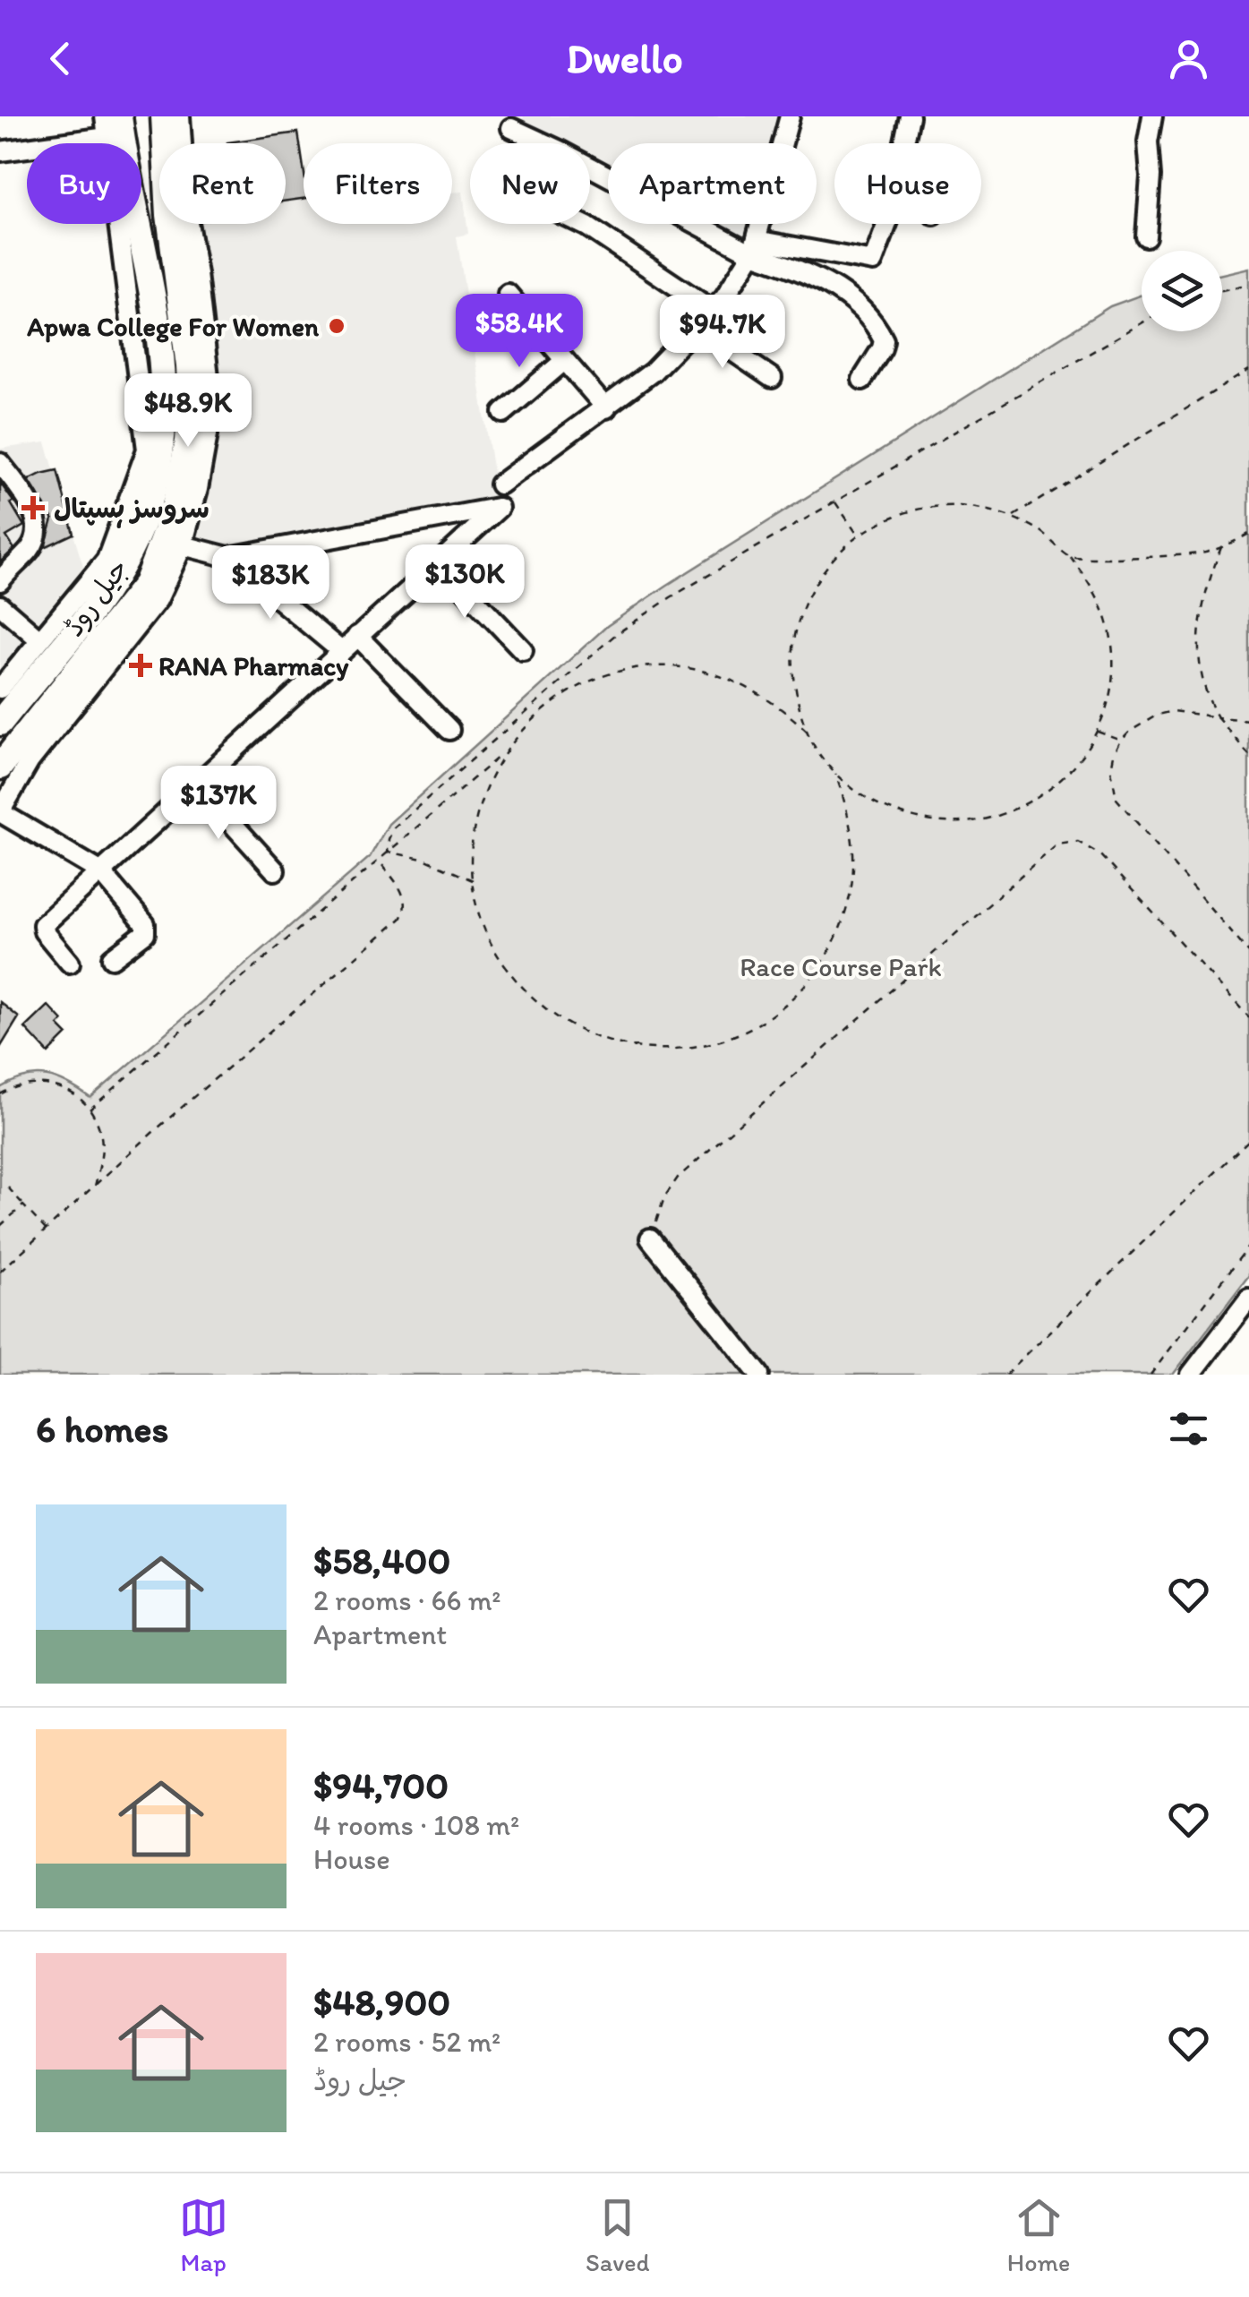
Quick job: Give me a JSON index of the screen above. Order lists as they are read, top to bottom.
{
  "streets": {
    "main road": ["جیل روڈ"]
  },
  "parks": ["Race Course Park"],
  "places": {
    "other": ["Apwa College For Women"],
    "health": ["سروسز ہسپتال", "RANA Pharmacy"]
  },
  "page": {
    "header": "Dwello",
    "chip": [
      "Buy",
      "Rent",
      "Filters",
      "New",
      "Apartment",
      "House"
    ],
    "price": [
      "$58.4K",
      "$94.7K",
      "$48.9K",
      "$130K",
      "$183K",
      "$137K"
    ],
    "heading": "6 homes",
    "list": [
      {
        "name": "$58,400",
        "note": "2 rooms · 66 m² · Apartment"
      },
      {
        "name": "$94,700",
        "note": "4 rooms · 108 m² · House"
      },
      {
        "name": "$48,900",
        "note": "2 rooms · 52 m² · جیل روڈ"
      }
    ],
    "tabs": ["Map", "Saved", "Home"]
  }
}
